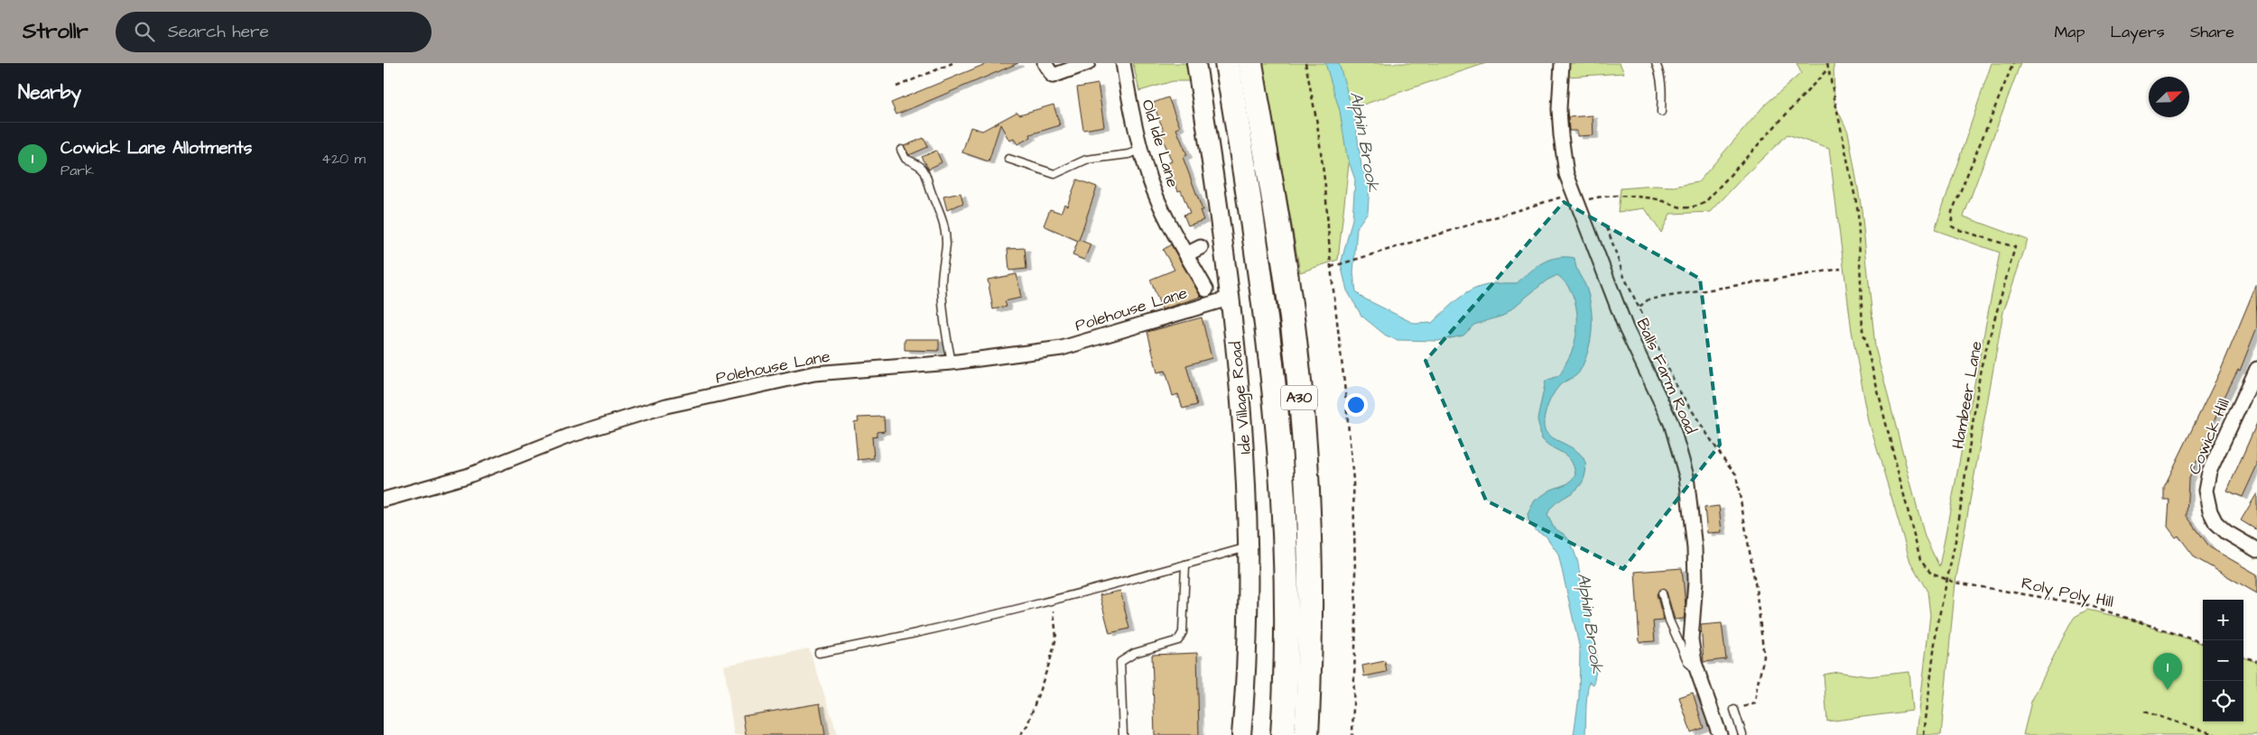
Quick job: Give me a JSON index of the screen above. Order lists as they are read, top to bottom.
{
  "streets": {
    "highway": ["A30"],
    "street": [
      "Old Ide Lane",
      "Polehouse Lane",
      "Balls Farm Road",
      "Ide Village Road",
      "Cowick Hill"
    ],
    "path": ["Hambeer Lane", "Roly Poly Hill"]
  },
  "crossings": [
    ["Polehouse Lane", "Ide Village Road"],
    ["Hambeer Lane", "Roly Poly Hill"]
  ],
  "water": ["Alphin Brook"],
  "north": "top right",
  "page": {
    "header": "Strollr",
    "search": "Search here",
    "nav": ["Map", "Layers", "Share"],
    "heading": "Nearby",
    "list": [
      {
        "mark": "1",
        "name": "Cowick Lane Allotments",
        "note": "Park",
        "value": "420 m"
      }
    ],
    "map_buttons": ["+", "−"],
    "pins": "1"
  }
}
